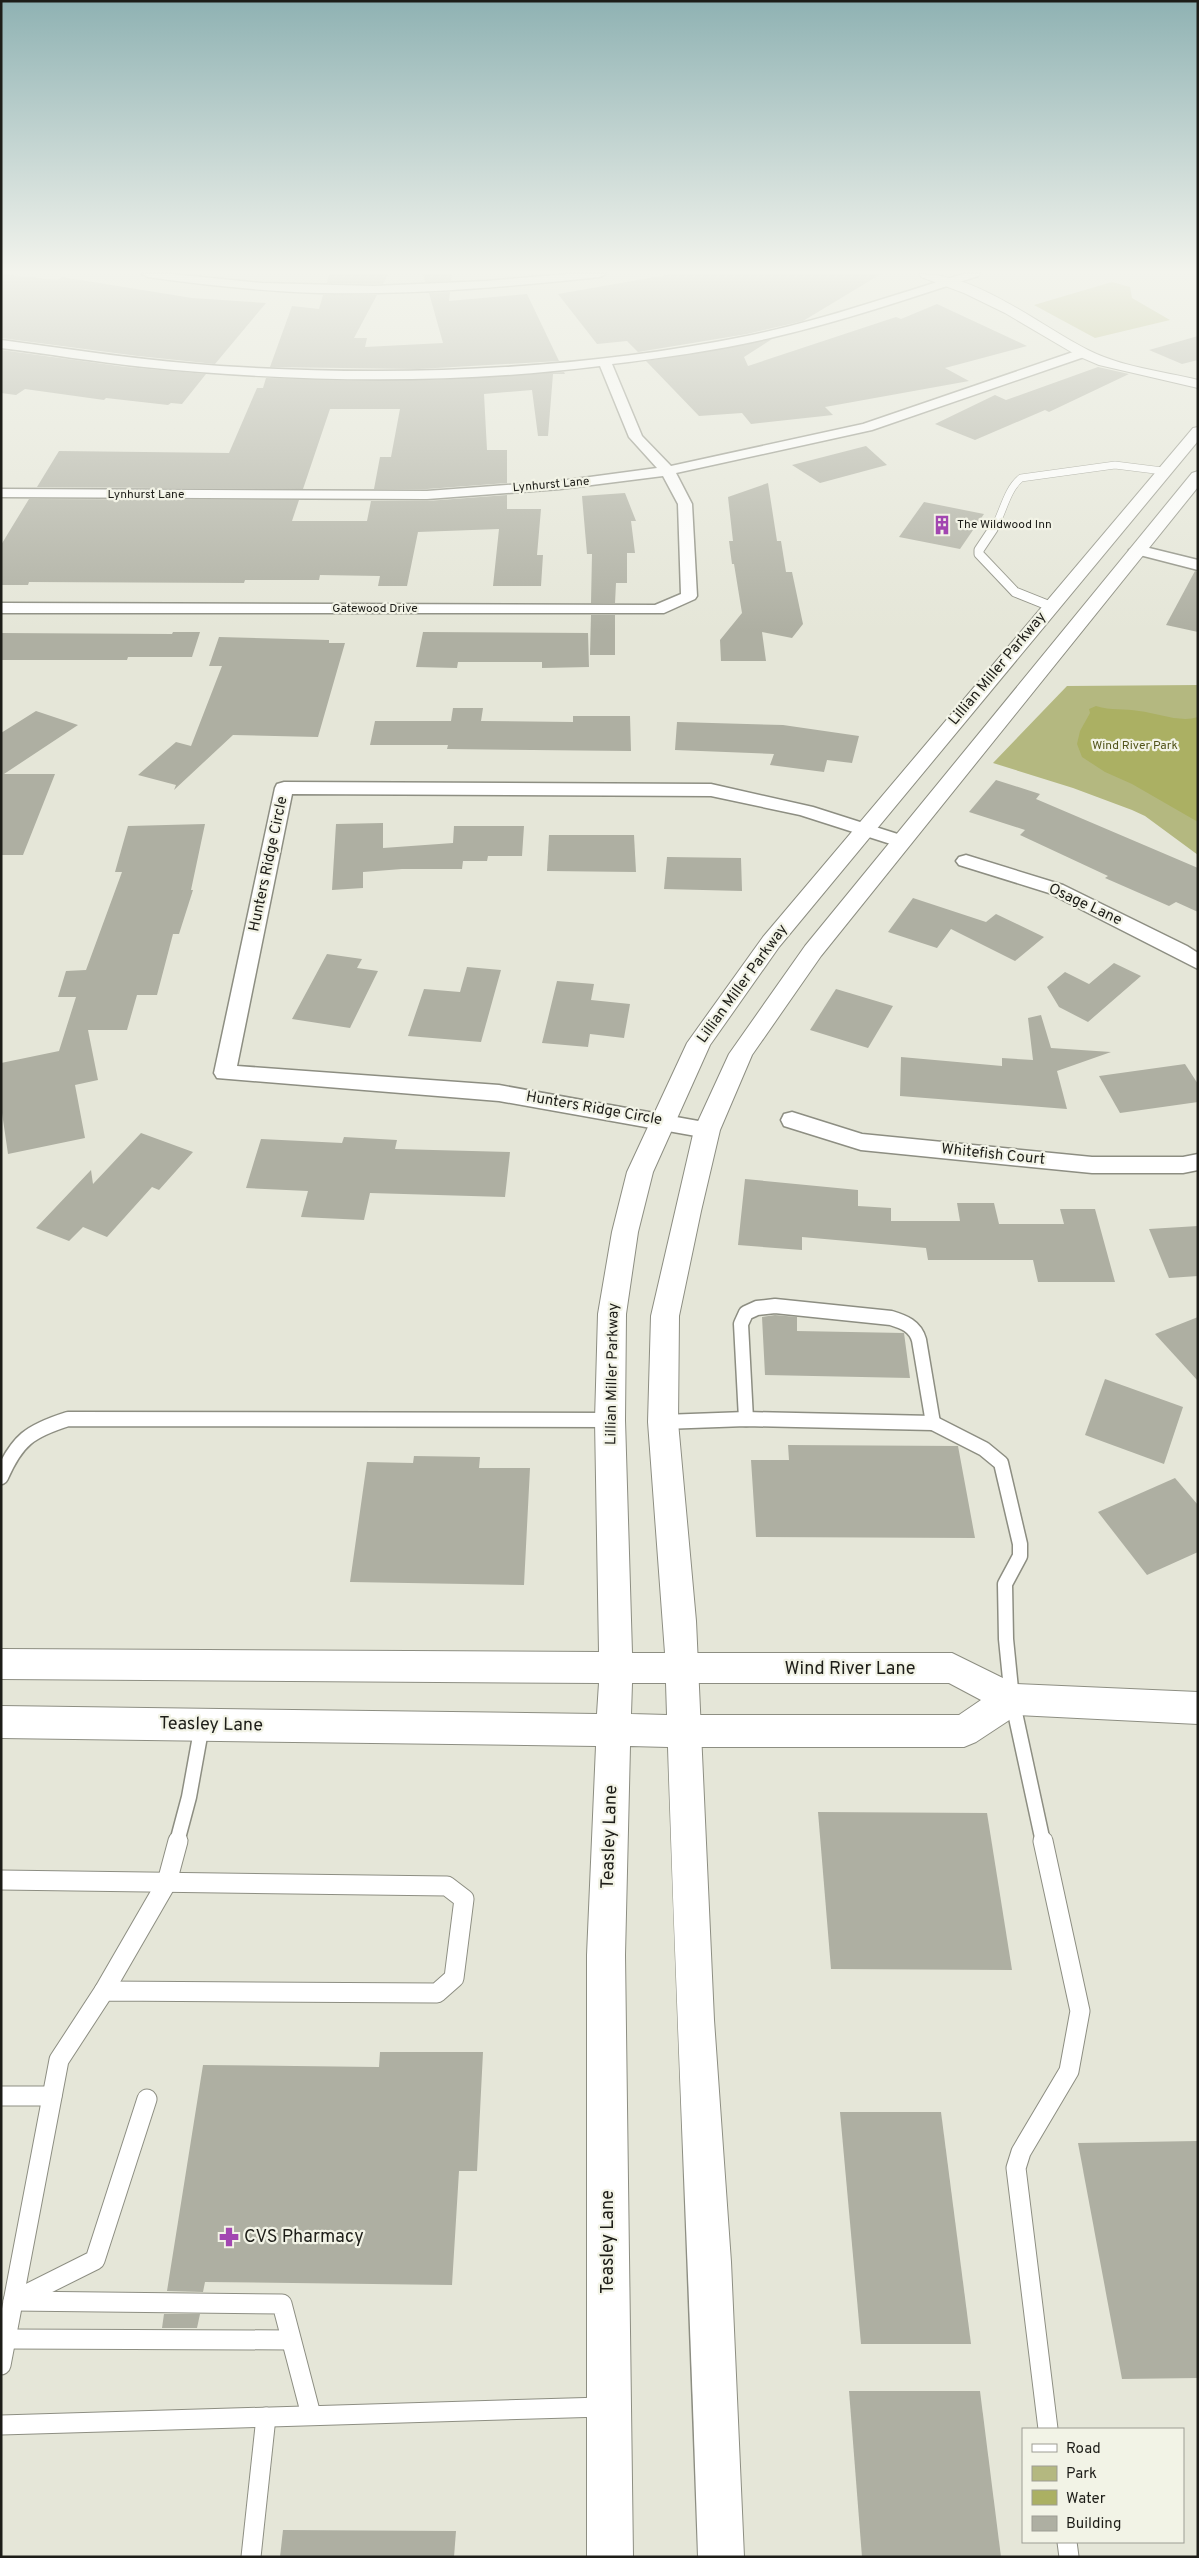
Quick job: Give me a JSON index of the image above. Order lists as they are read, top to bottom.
{
  "streets": {
    "main road": ["Lillian Miller Parkway", "Wind River Lane", "Teasley Lane"],
    "street": [
      "Lynhurst Lane",
      "Gatewood Drive",
      "Hunters Ridge Circle",
      "Osage Lane",
      "Whitefish Court"
    ]
  },
  "crossings": [
    ["Lynhurst Lane", "Gatewood Drive"],
    ["Lillian Miller Parkway", "Hunters Ridge Circle"],
    ["Lillian Miller Parkway", "Wind River Lane"],
    ["Lillian Miller Parkway", "Teasley Lane"]
  ],
  "parks": ["Wind River Park"],
  "places": {
    "building": ["The Wildwood Inn"],
    "pharmacy": ["CVS Pharmacy"]
  },
  "legend": [
    "Road",
    "Park",
    "Water",
    "Building"
  ]
}
